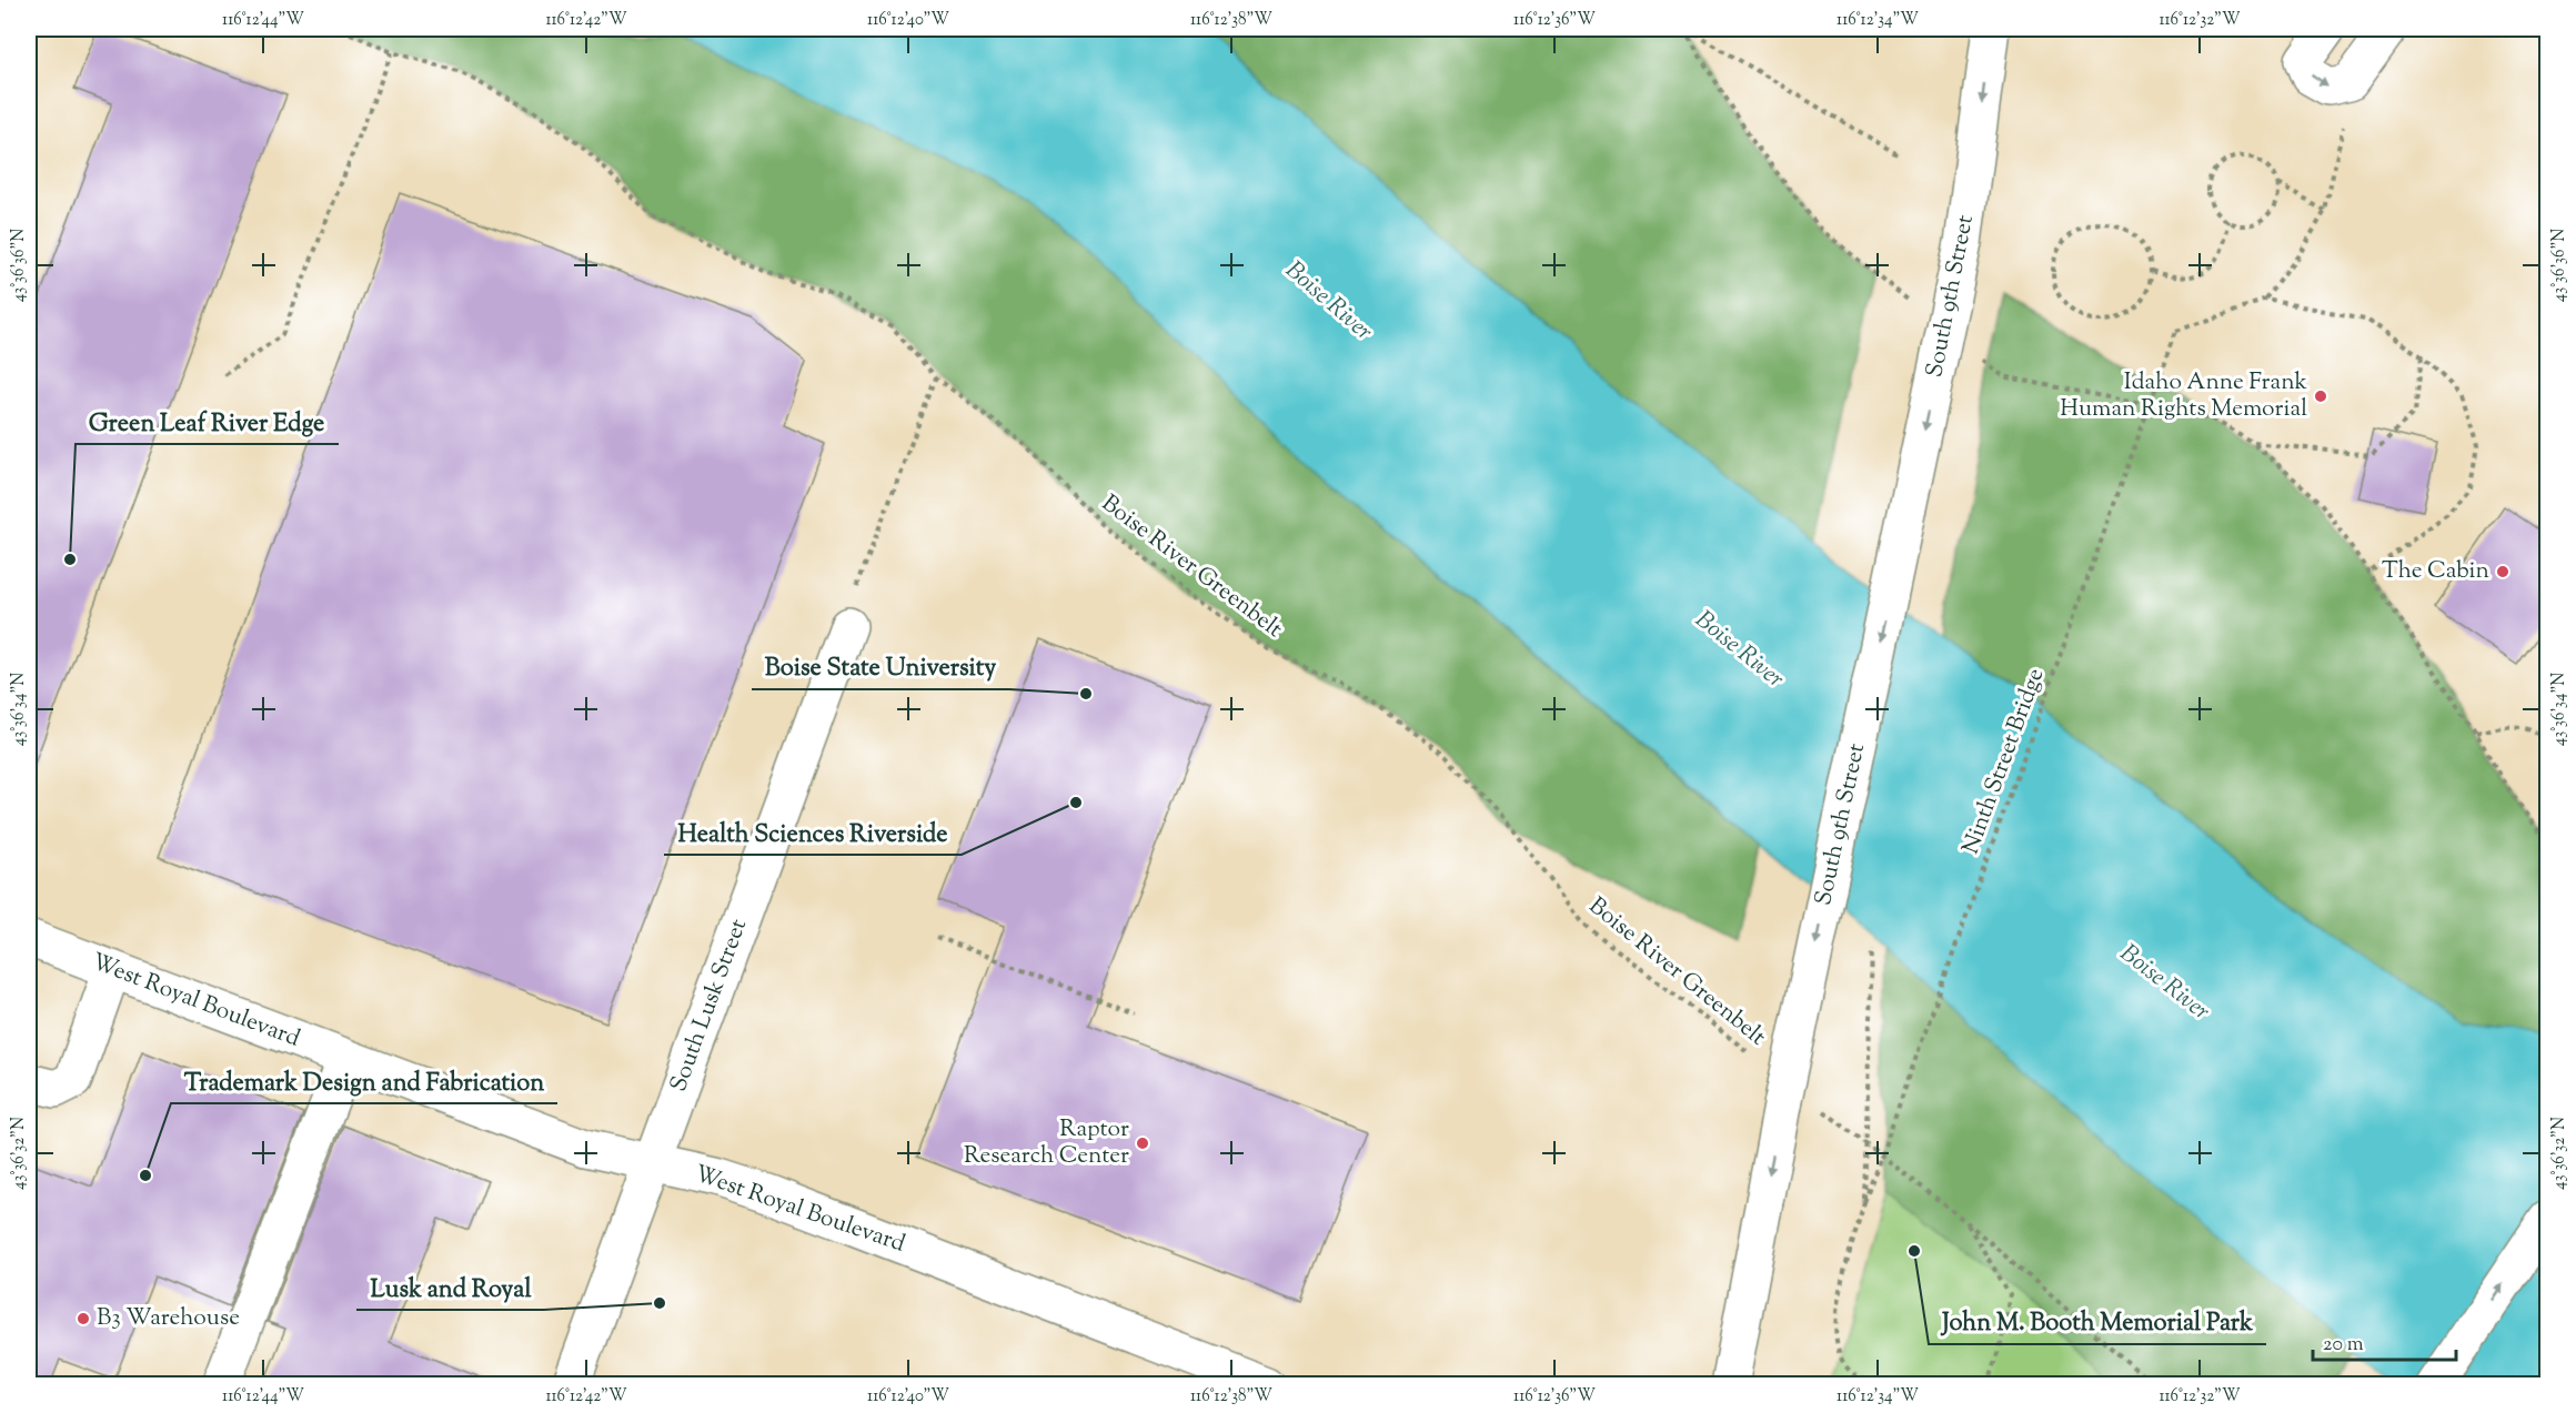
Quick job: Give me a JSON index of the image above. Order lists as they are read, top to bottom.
{
  "streets": {
    "street": ["South 9th Street", "West Royal Boulevard", "South Lusk Street"],
    "path": ["Boise River Greenbelt", "Ninth Street Bridge"]
  },
  "crossings": [
    ["West Royal Boulevard", "South Lusk Street"]
  ],
  "one_way": ["South 9th Street"],
  "water": ["Boise River"],
  "places": [
    "Idaho Anne Frank Human Rights Memorial",
    "Green Leaf River Edge",
    "The Cabin",
    "Boise State University",
    "Health Sciences Riverside",
    "Raptor Research Center",
    "Trademark Design and Fabrication",
    "John M. Booth Memorial Park",
    "Lusk and Royal",
    "B3 Warehouse"
  ],
  "scale_bar": "20 m",
  "coordinates": [
    "116°12'44\"W",
    "116°12'42\"W",
    "116°12'40\"W",
    "116°12'38\"W",
    "116°12'36\"W",
    "116°12'34\"W",
    "116°12'32\"W",
    "43°36'36\"N",
    "43°36'34\"N",
    "43°36'32\"N"
  ]
}
